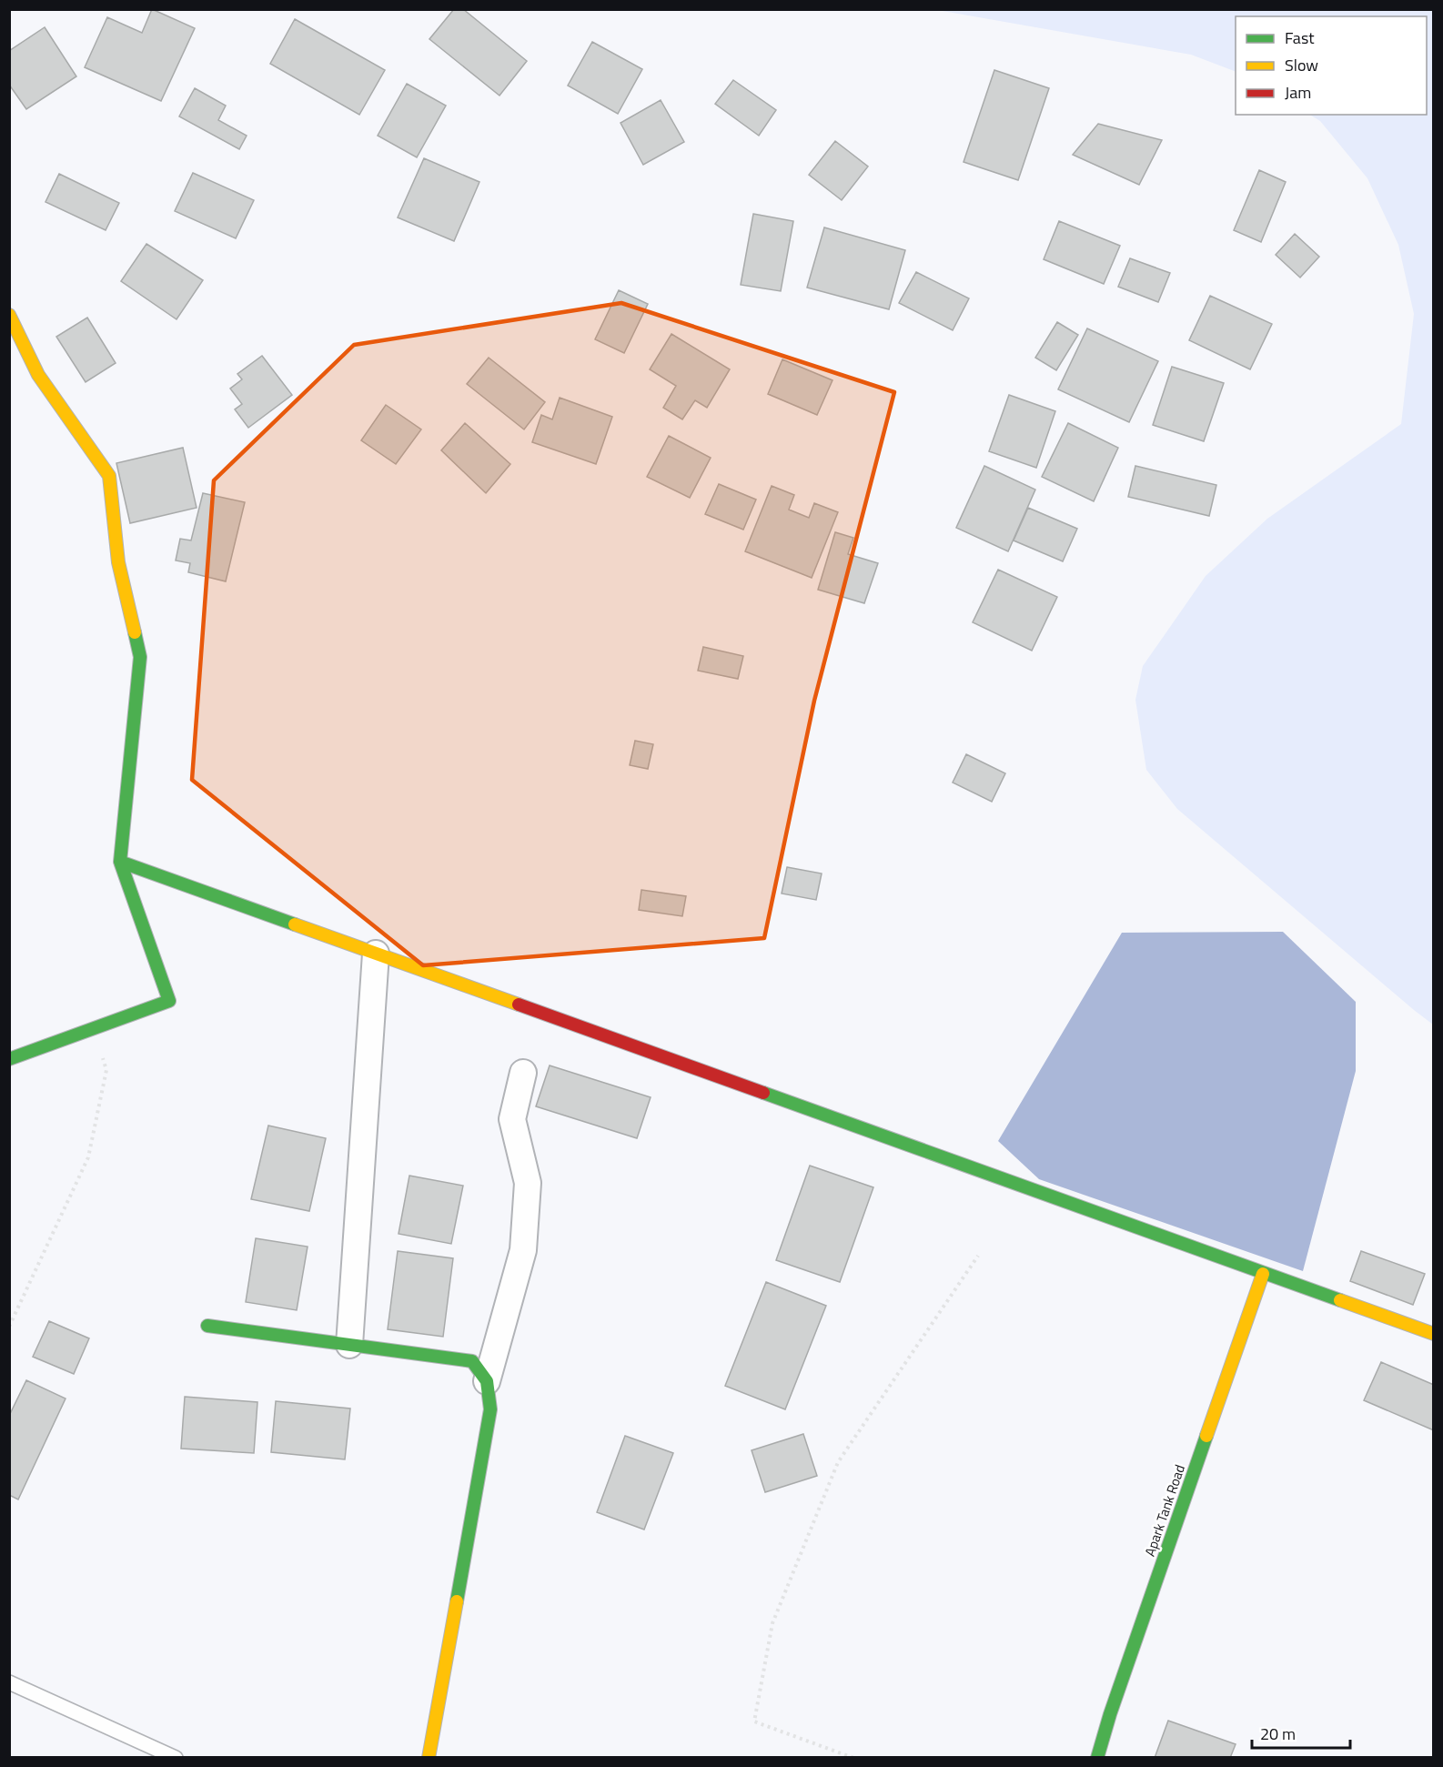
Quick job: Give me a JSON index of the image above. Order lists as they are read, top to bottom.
{
  "streets": {
    "street": ["Apark Tank Road"]
  },
  "legend": ["Fast", "Slow", "Jam"],
  "scale_bar": "20 m"
}
